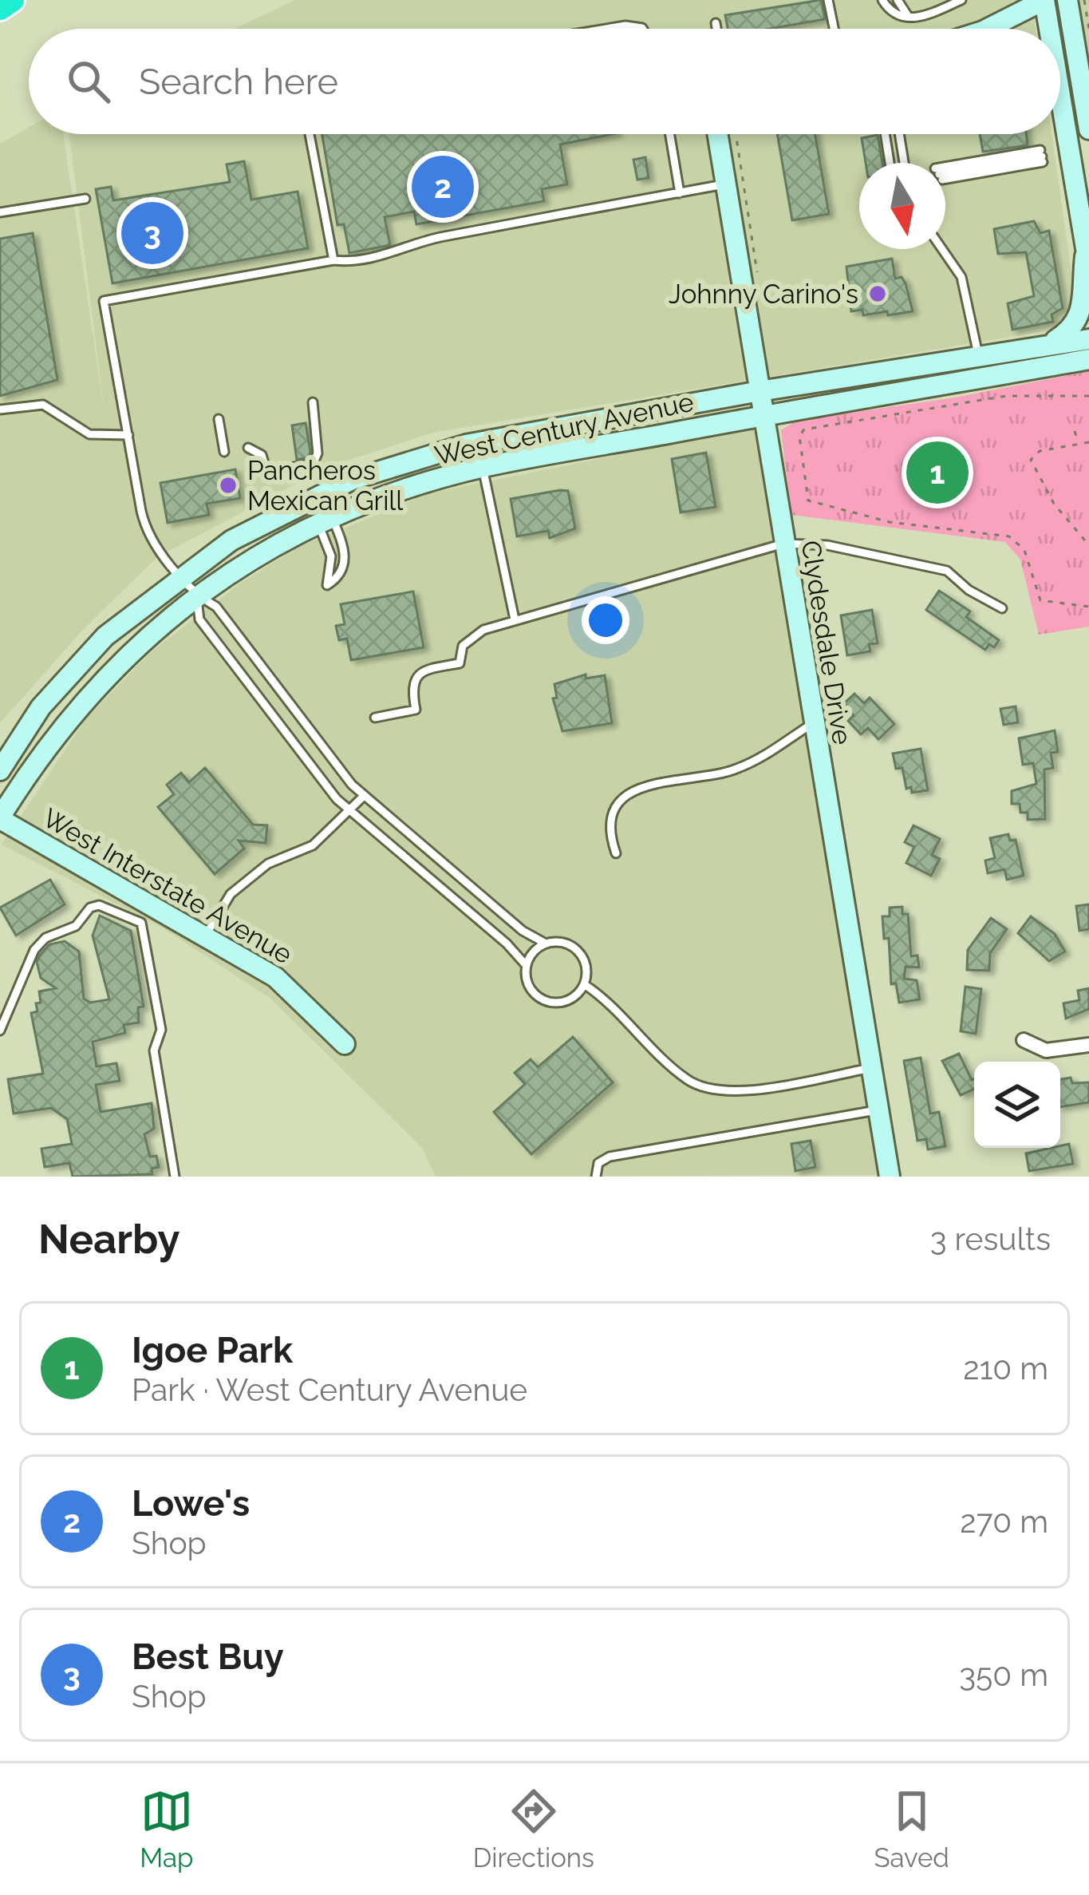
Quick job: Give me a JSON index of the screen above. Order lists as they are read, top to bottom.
{
  "streets": {
    "main road": ["West Century Avenue", "Clydesdale Drive", "West Interstate Avenue"]
  },
  "crossings": [
    ["West Century Avenue", "Clydesdale Drive"],
    ["West Century Avenue", "West Interstate Avenue"]
  ],
  "places": ["Johnny Carino's", "Pancheros Mexican Grill"],
  "north": "bottom",
  "page": {
    "search": "Search here",
    "pins": ["2", "3", "1"],
    "heading": ["Nearby", "3 results"],
    "list": [
      {
        "mark": "1",
        "name": "Igoe Park",
        "note": "Park · West Century Avenue",
        "value": "210 m"
      },
      {
        "mark": "2",
        "name": "Lowe's",
        "note": "Shop",
        "value": "270 m"
      },
      {
        "mark": "3",
        "name": "Best Buy",
        "note": "Shop",
        "value": "350 m"
      }
    ],
    "nav": ["Map", "Directions", "Saved"]
  }
}
